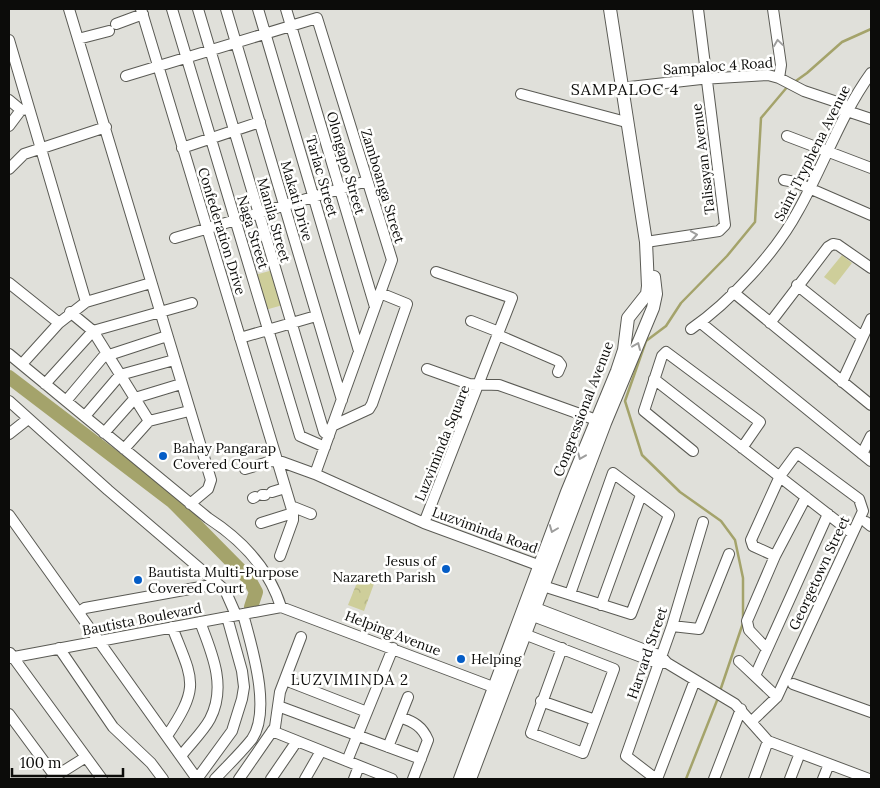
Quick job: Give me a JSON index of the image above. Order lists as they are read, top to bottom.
{
  "streets": {
    "main road": ["Congressional Avenue"],
    "street": [
      "Sampaloc 4 Road",
      "Saint Tryphena Avenue",
      "Talisayan Avenue",
      "Olongapo Street",
      "Tarlac Street",
      "Zamboanga Street",
      "Makati Drive",
      "Manila Street",
      "Confederation Drive",
      "Naga Street",
      "Luzviminda Square",
      "Luzviminda Road",
      "Georgetown Street",
      "Bautista Boulevard",
      "Helping Avenue",
      "Harvard Street"
    ]
  },
  "crossings": [
    ["Sampaloc 4 Road", "Talisayan Avenue"],
    ["Sampaloc 4 Road", "Congressional Avenue"],
    ["Talisayan Avenue", "Congressional Avenue"],
    ["Olongapo Street", "Zamboanga Street"],
    ["Tarlac Street", "Zamboanga Street"],
    ["Zamboanga Street", "Makati Drive"],
    ["Zamboanga Street", "Manila Street"],
    ["Zamboanga Street", "Naga Street"],
    ["Zamboanga Street", "Luzviminda Road"],
    ["Congressional Avenue", "Luzviminda Square"],
    ["Congressional Avenue", "Luzviminda Road"],
    ["Congressional Avenue", "Helping Avenue"],
    ["Luzviminda Square", "Luzviminda Road"],
    ["Bautista Boulevard", "Helping Avenue"]
  ],
  "districts": ["SAMPALOC 4", "LUZVIMINDA 2"],
  "places": [
    "Bahay Pangarap Covered Court",
    "Jesus of Nazareth Parish",
    "Bautista Multi-Purpose Covered Court",
    "Helping"
  ],
  "scale_bar": "100 m"
}
